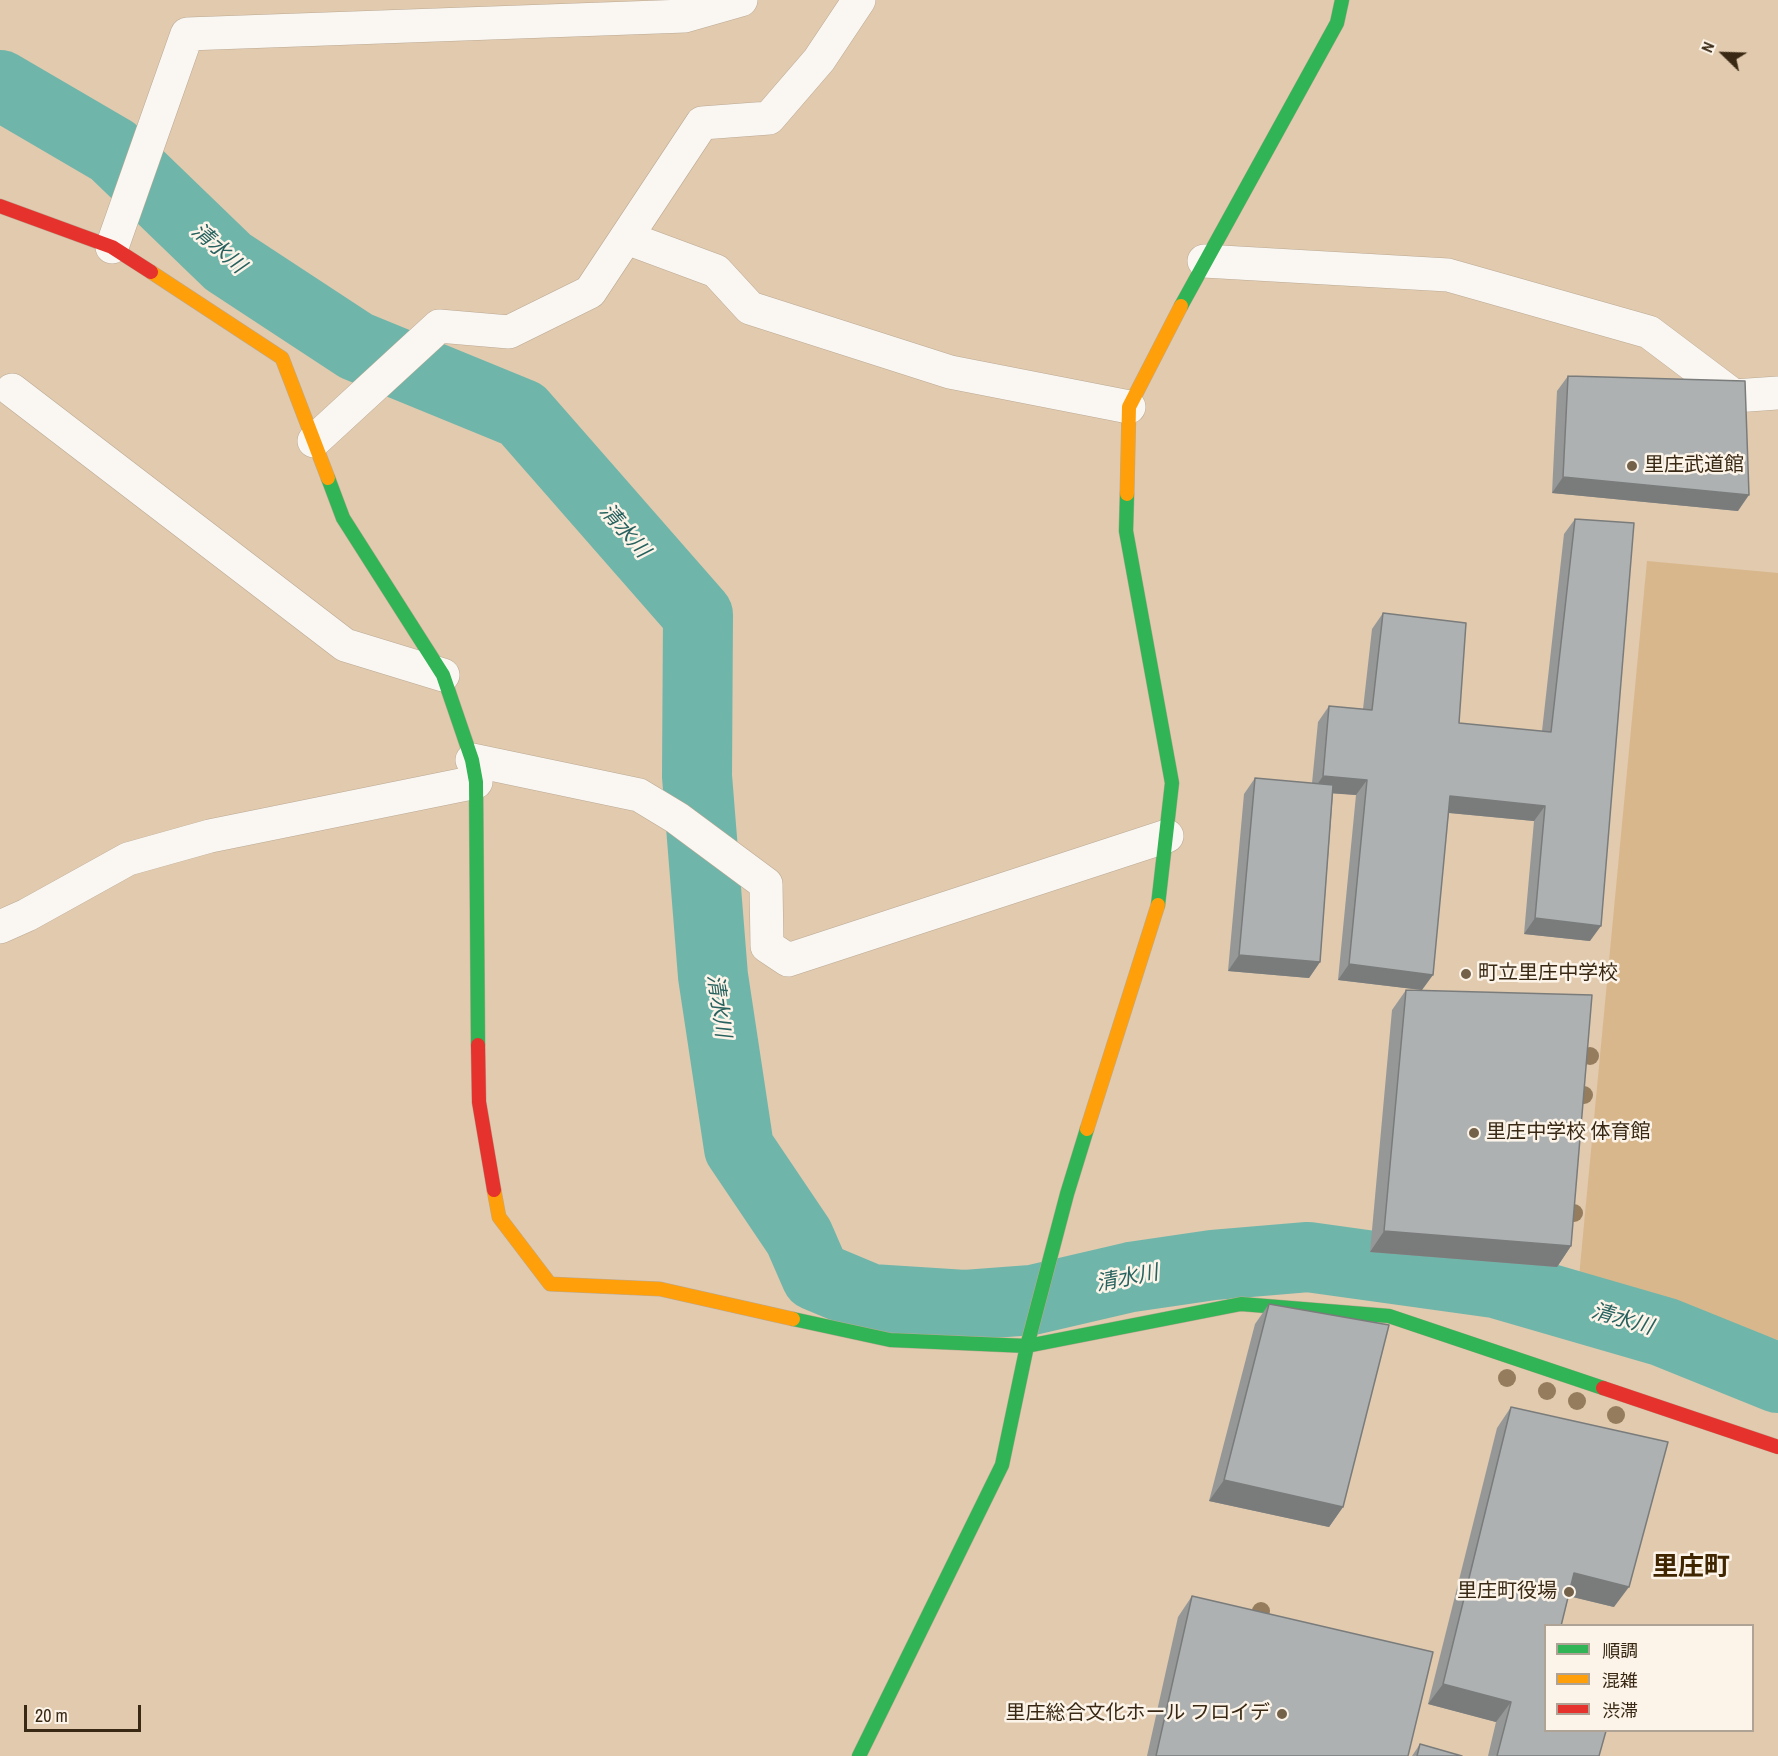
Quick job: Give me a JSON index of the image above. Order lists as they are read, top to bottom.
{
  "districts": ["里庄町"],
  "water": ["清水川"],
  "places": [
    "里庄武道館",
    "町立里庄中学校",
    "里庄中学校 体育館",
    "里庄町役場",
    "里庄総合文化ホール フロイデ"
  ],
  "legend": ["順調", "混雑", "渋滞"],
  "scale_bar": "20 m",
  "north": "top left"
}
